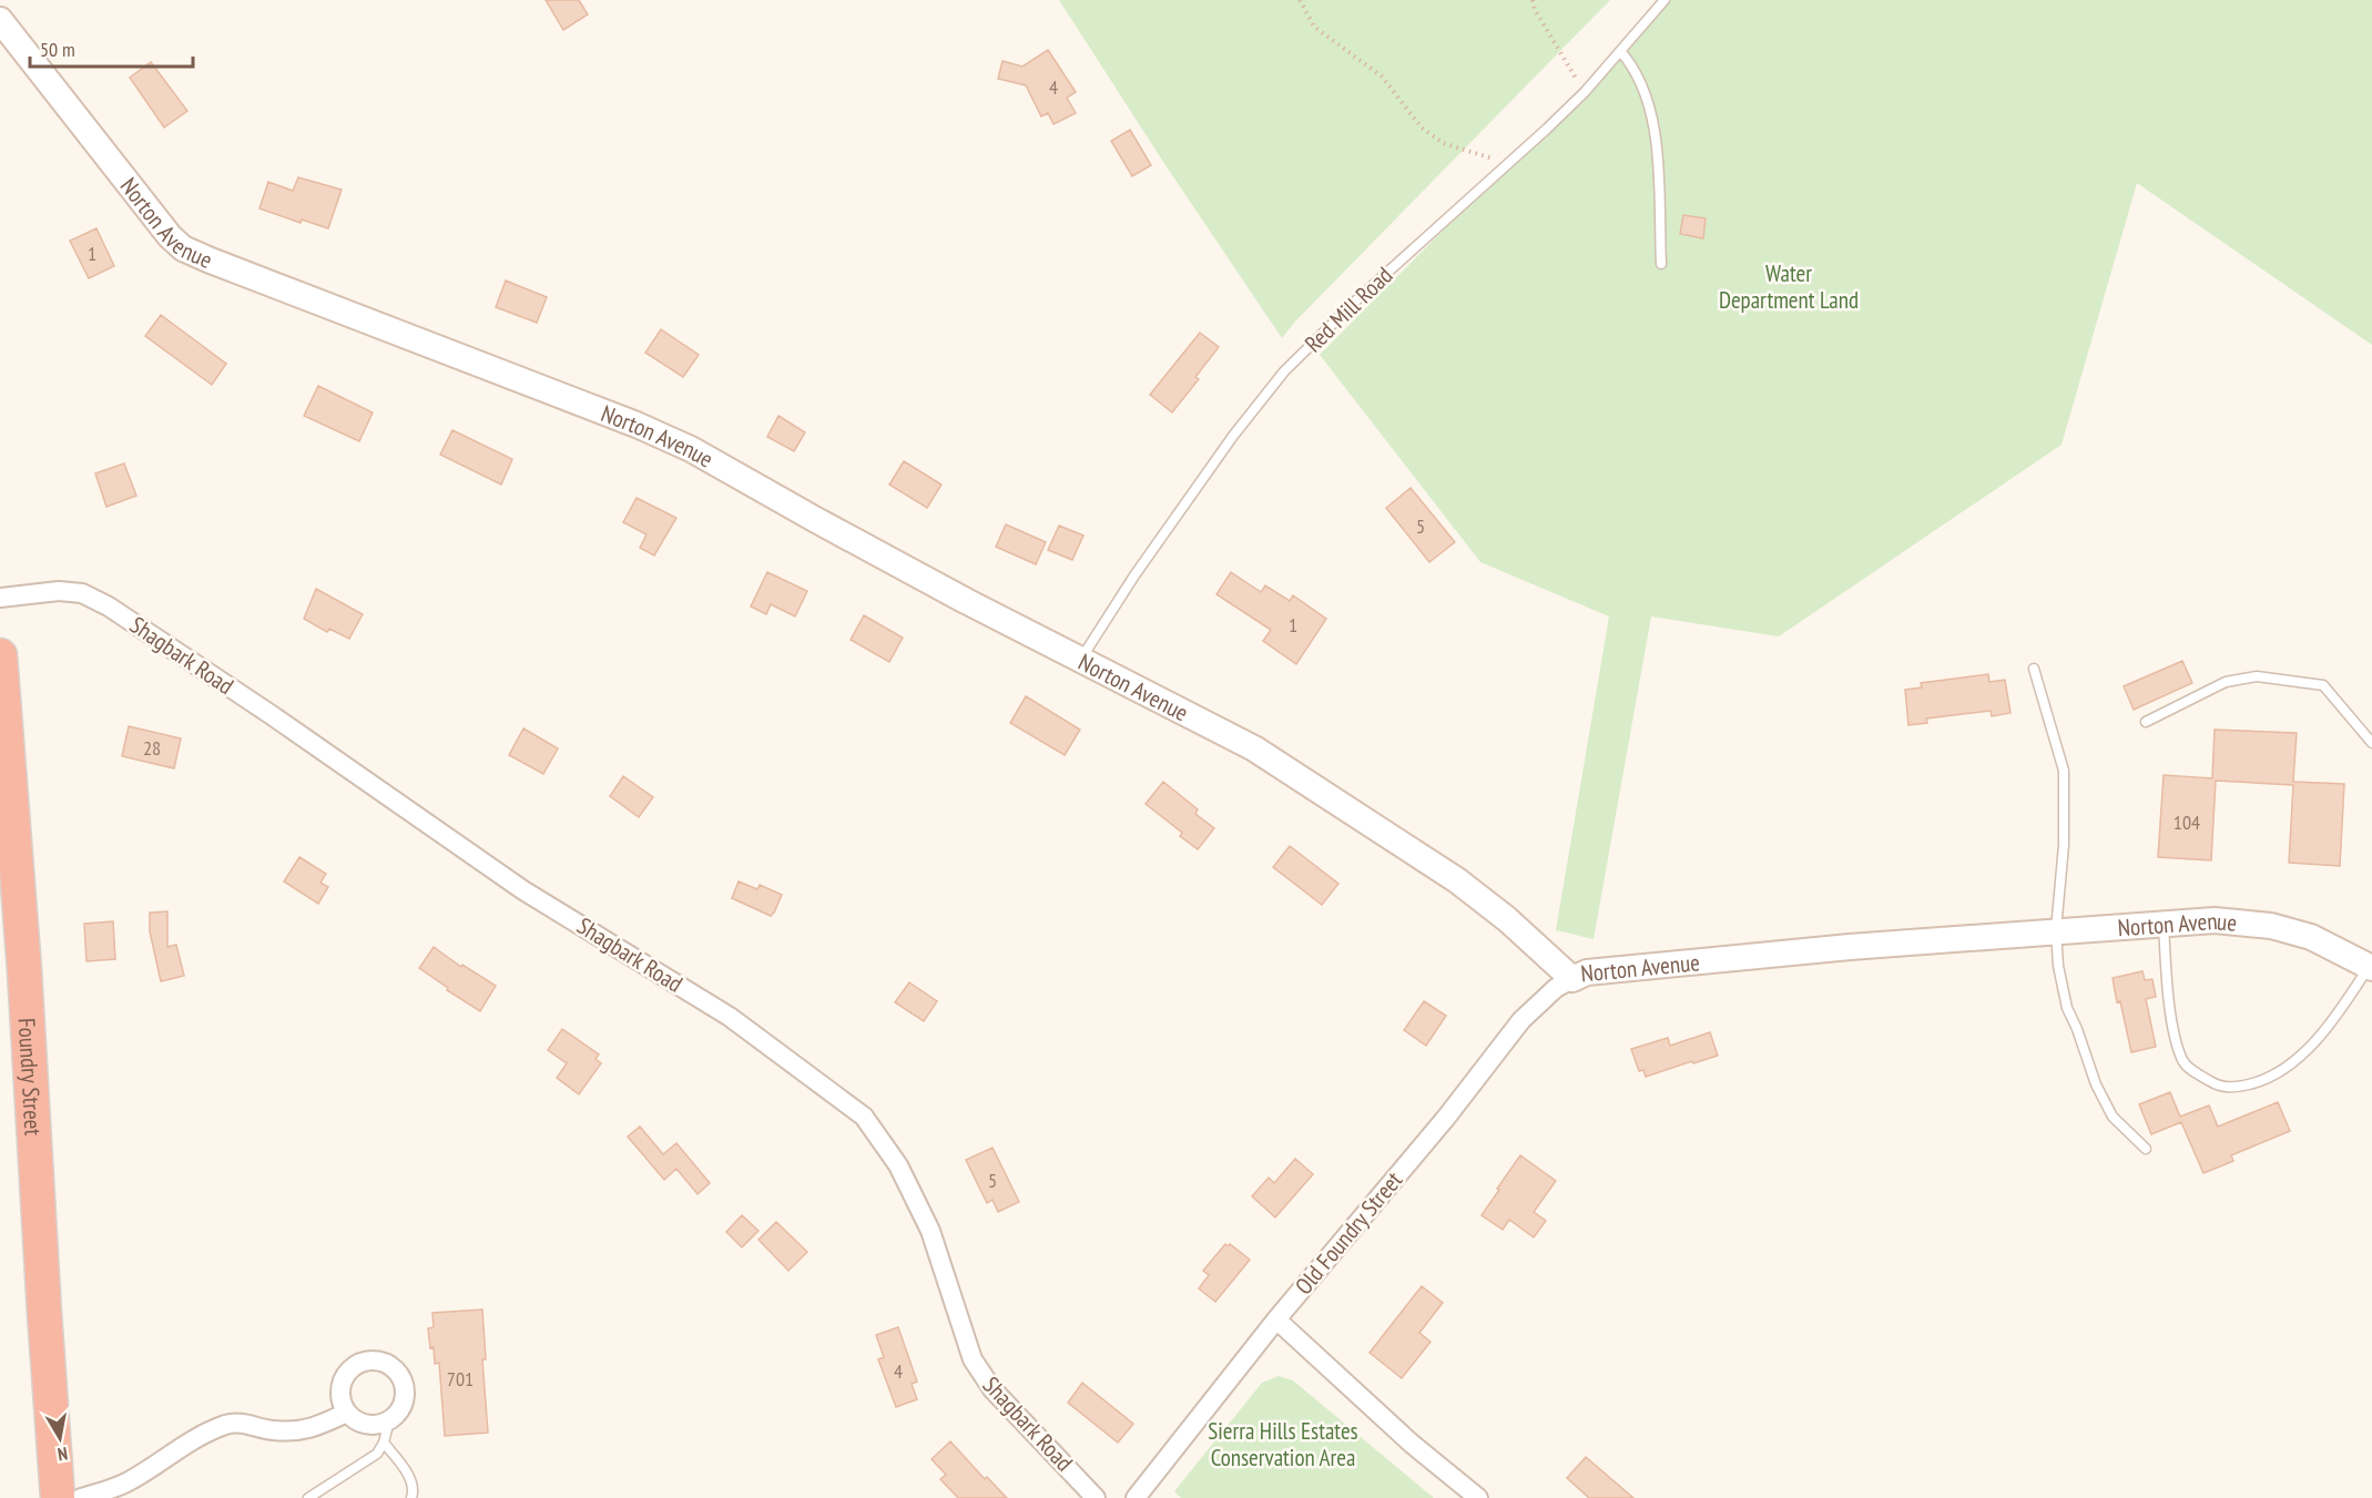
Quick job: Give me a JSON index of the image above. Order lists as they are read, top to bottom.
{
  "streets": {
    "highway": ["Foundry Street"],
    "street": ["Norton Avenue", "Shagbark Road", "Old Foundry Street"],
    "lane": ["Red Mill Road"]
  },
  "crossings": [
    ["Norton Avenue", "Red Mill Road"],
    ["Norton Avenue", "Old Foundry Street"]
  ],
  "parks": ["Water Department Land", "Sierra Hills Estates Conservation Area"],
  "house_numbers": [
    "4",
    "1",
    "5",
    "1",
    "28",
    "104",
    "5",
    "4",
    "701"
  ],
  "scale_bar": "50 m",
  "north": "bottom"
}
